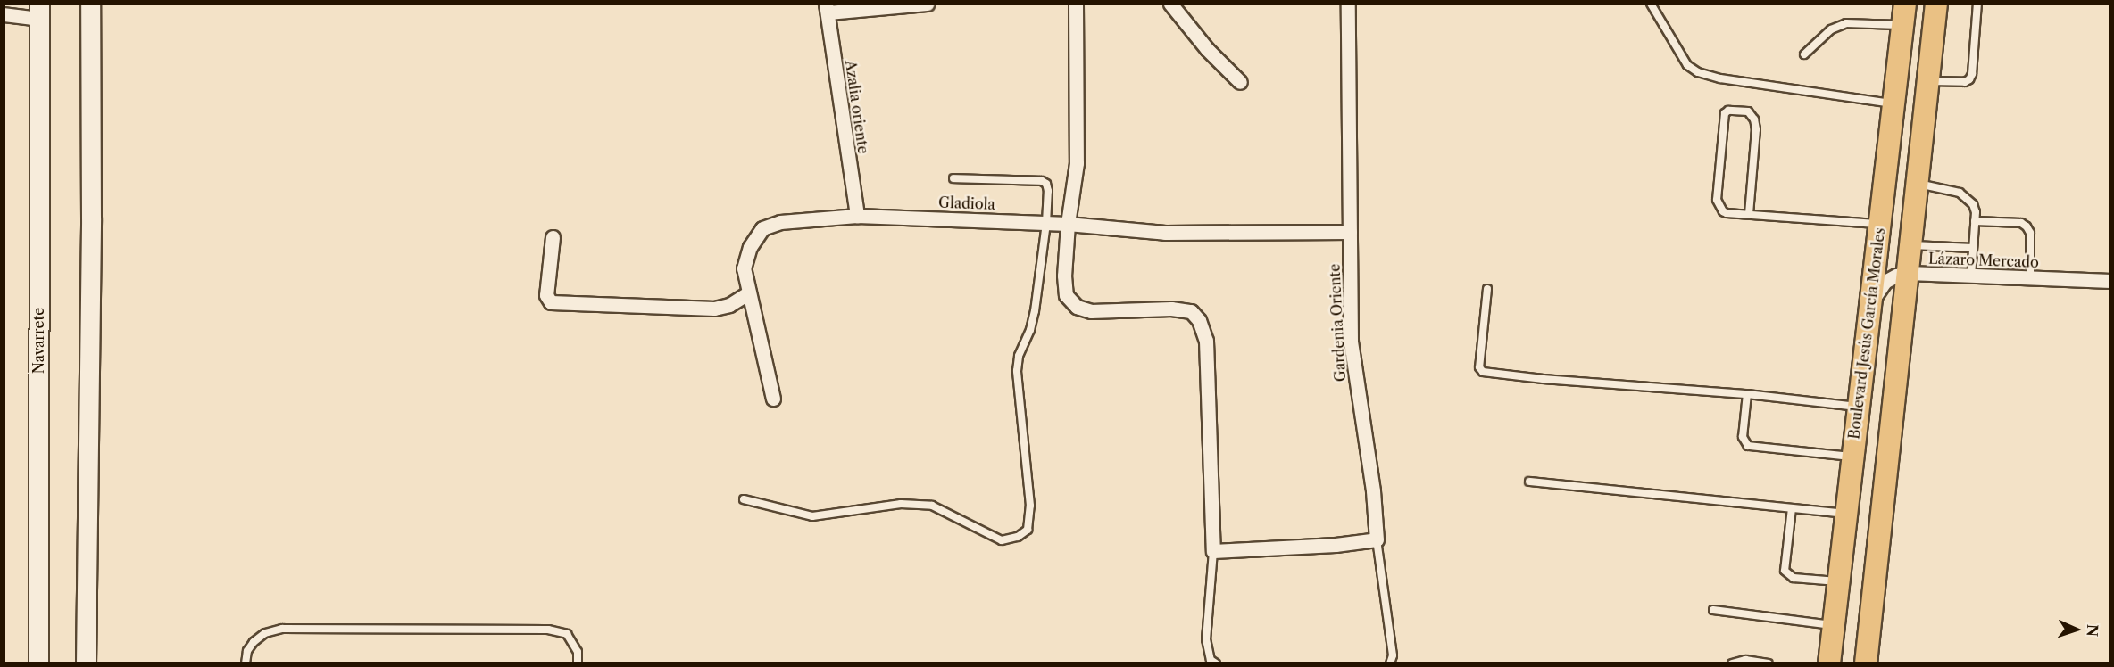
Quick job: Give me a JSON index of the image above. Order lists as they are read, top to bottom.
{
  "streets": {
    "main road": ["Boulevard Jesús García Morales", "Navarrete"],
    "street": [
      "Azalia oriente",
      "Gladiola",
      "Lázaro Mercado",
      "Gardenia Oriente"
    ]
  },
  "crossings": [
    ["Azalia oriente", "Gladiola"],
    ["Gladiola", "Gardenia Oriente"],
    ["Lázaro Mercado", "Boulevard Jesús García Morales"]
  ],
  "north": "right"
}
